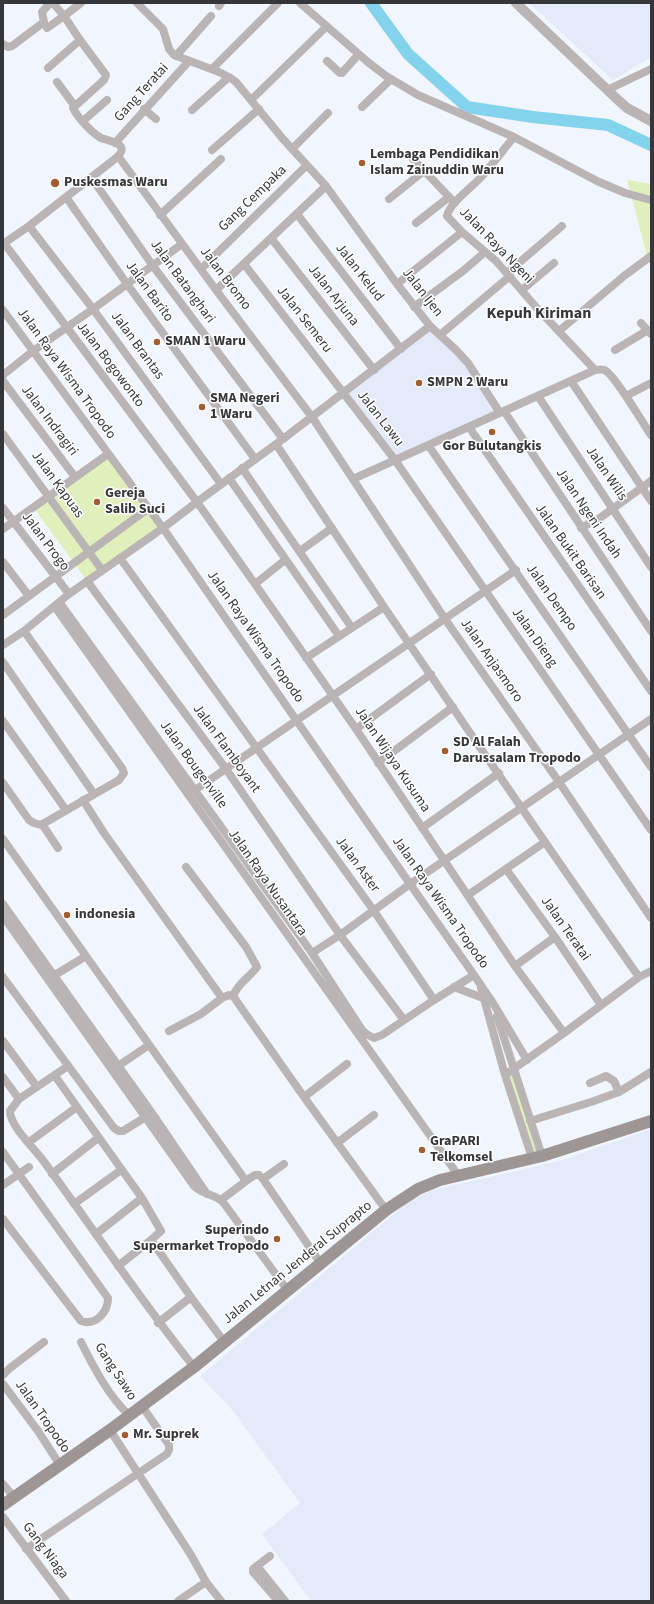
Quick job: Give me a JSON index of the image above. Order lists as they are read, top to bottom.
{
  "streets": {
    "main road": ["Jalan Letnan Jenderal Suprapto"],
    "street": [
      "Gang Teratai",
      "Gang Cempaka",
      "Jalan Raya Ngeni",
      "Jalan Kelud",
      "Jalan Bromo",
      "Jalan Batanghari",
      "Jalan Barito",
      "Jalan Ijen",
      "Jalan Arjuna",
      "Jalan Semeru",
      "Jalan Brantas",
      "Jalan Bogowonto",
      "Jalan Raya Wisma Tropodo",
      "Jalan Lawu",
      "Jalan Indragiri",
      "Jalan Wilis",
      "Jalan Kapuas",
      "Jalan Ngeni Indah",
      "Jalan Progo",
      "Jalan Bukit Barisan",
      "Jalan Dempo",
      "Jalan Dieng",
      "Jalan Anjasmoro",
      "Jalan Flamboyant",
      "Jalan Wijaya Kusuma",
      "Jalan Bougenville",
      "Jalan Aster",
      "Jalan Raya Nusantara",
      "Jalan Teratai",
      "Gang Sawo",
      "Jalan Tropodo",
      "Gang Niaga"
    ]
  },
  "crossings": [
    ["Gang Cempaka", "Jalan Bromo"],
    ["Gang Cempaka", "Jalan Ijen"],
    ["Jalan Bromo", "Jalan Anjasmoro"],
    ["Jalan Ijen", "Jalan Ngeni Indah"],
    ["Jalan Semeru", "Jalan Lawu"],
    ["Jalan Bogowonto", "Jalan Wijaya Kusuma"],
    ["Jalan Lawu", "Jalan Dieng"],
    ["Jalan Flamboyant", "Jalan Bougenville"],
    ["Jalan Bougenville", "Jalan Raya Nusantara"],
    ["Jalan Raya Nusantara", "Jalan Letnan Jenderal Suprapto"],
    ["Jalan Letnan Jenderal Suprapto", "Gang Sawo"],
    ["Jalan Letnan Jenderal Suprapto", "Jalan Tropodo"]
  ],
  "districts": ["Kepuh Kiriman"],
  "places": [
    "Lembaga Pendidikan Islam Zainuddin Waru",
    "Puskesmas Waru",
    "SMAN 1 Waru",
    "SMPN 2 Waru",
    "SMA Negeri 1 Waru",
    "Gor Bulutangkis",
    "Gereja Salib Suci",
    "SD Al Falah Darussalam Tropodo",
    "indonesia",
    "GraPARI Telkomsel",
    "Superindo Supermarket Tropodo",
    "Mr. Suprek"
  ]
}
